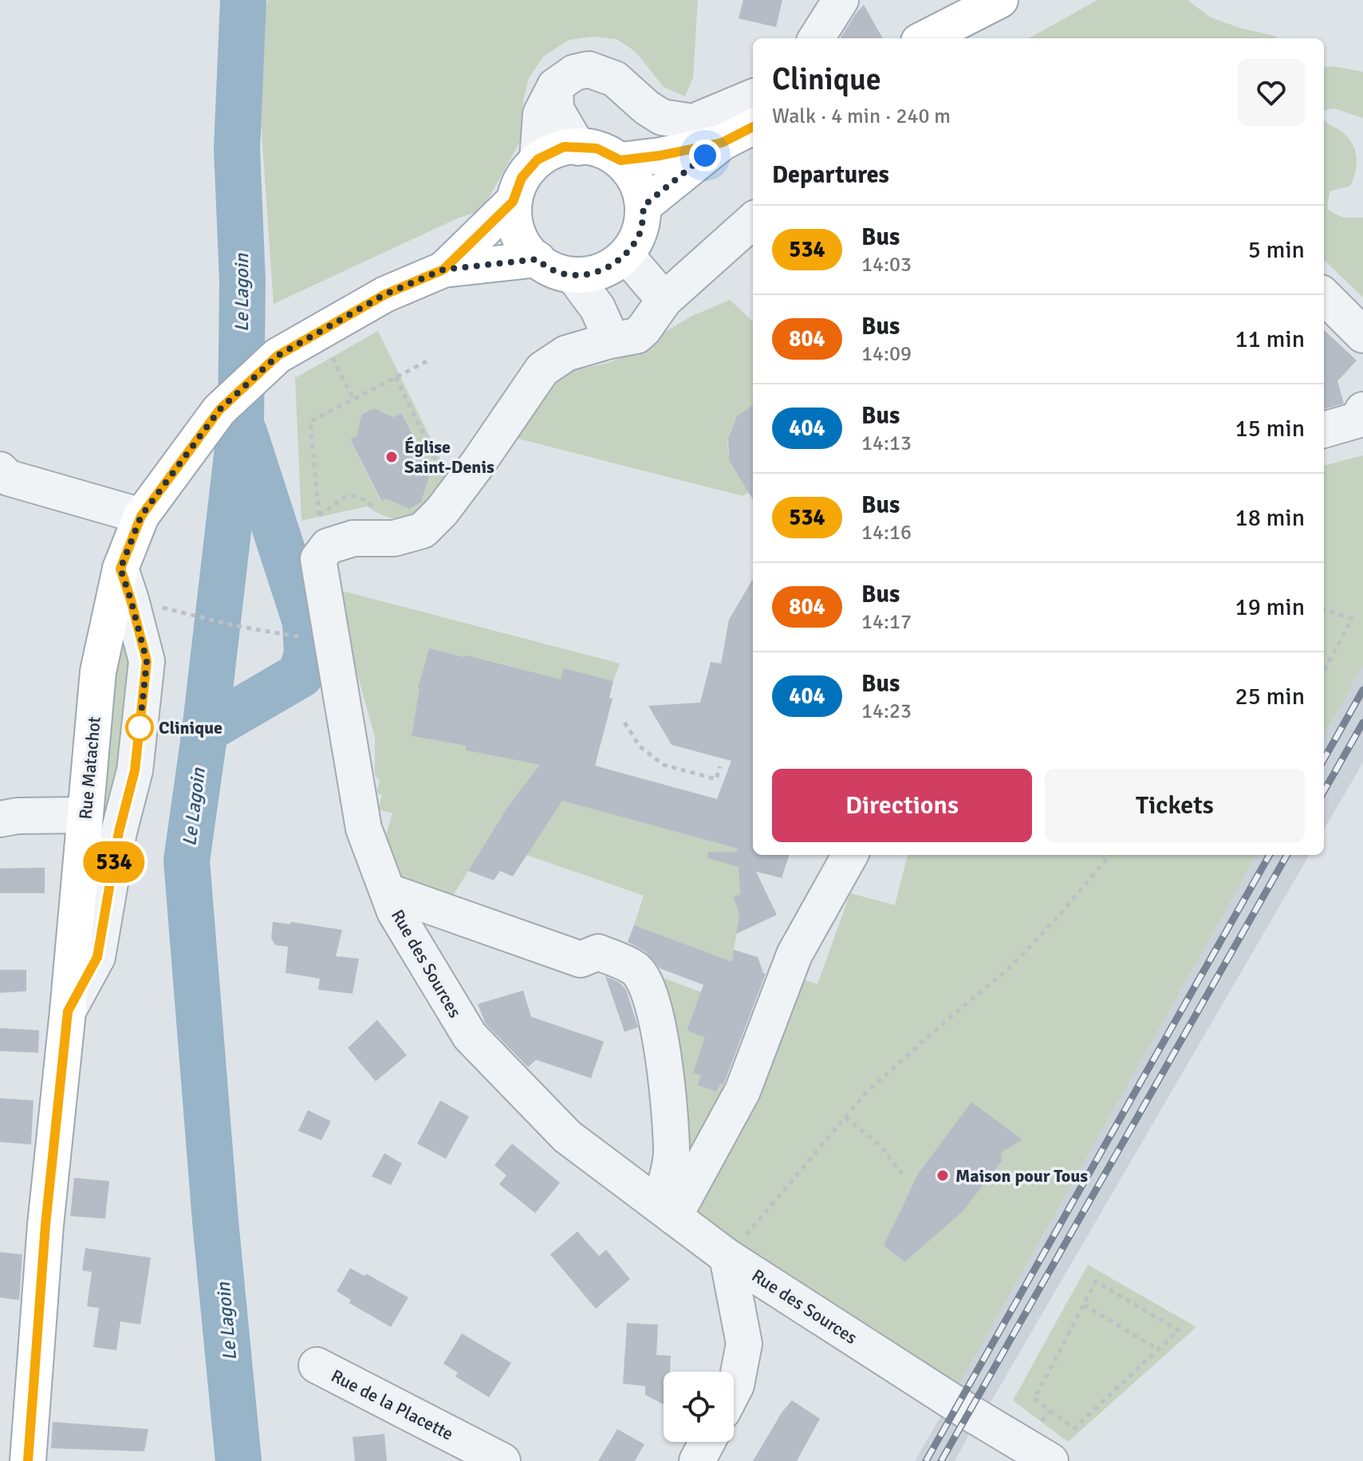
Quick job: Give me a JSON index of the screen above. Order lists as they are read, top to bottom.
{
  "streets": {
    "main road": ["Rue Matachot"],
    "street": ["Rue des Sources", "Rue de la Placette"]
  },
  "water": ["Le Lagoin"],
  "places": ["Église Saint-Denis", "Clinique", "Maison pour Tous"],
  "lines": ["bus line 534"],
  "page": {
    "on_map": "534",
    "heading": [
      ["Clinique", "Walk · 4 min · 240 m"],
      "Departures"
    ],
    "list": [
      {
        "mark": "534",
        "name": "Bus",
        "note": "14:03",
        "value": "5 min"
      },
      {
        "mark": "804",
        "name": "Bus",
        "note": "14:09",
        "value": "11 min"
      },
      {
        "mark": "404",
        "name": "Bus",
        "note": "14:13",
        "value": "15 min"
      },
      {
        "mark": "534",
        "name": "Bus",
        "note": "14:16",
        "value": "18 min"
      },
      {
        "mark": "804",
        "name": "Bus",
        "note": "14:17",
        "value": "19 min"
      },
      {
        "mark": "404",
        "name": "Bus",
        "note": "14:23",
        "value": "25 min"
      }
    ],
    "buttons": ["Directions", "Tickets"]
  }
}
